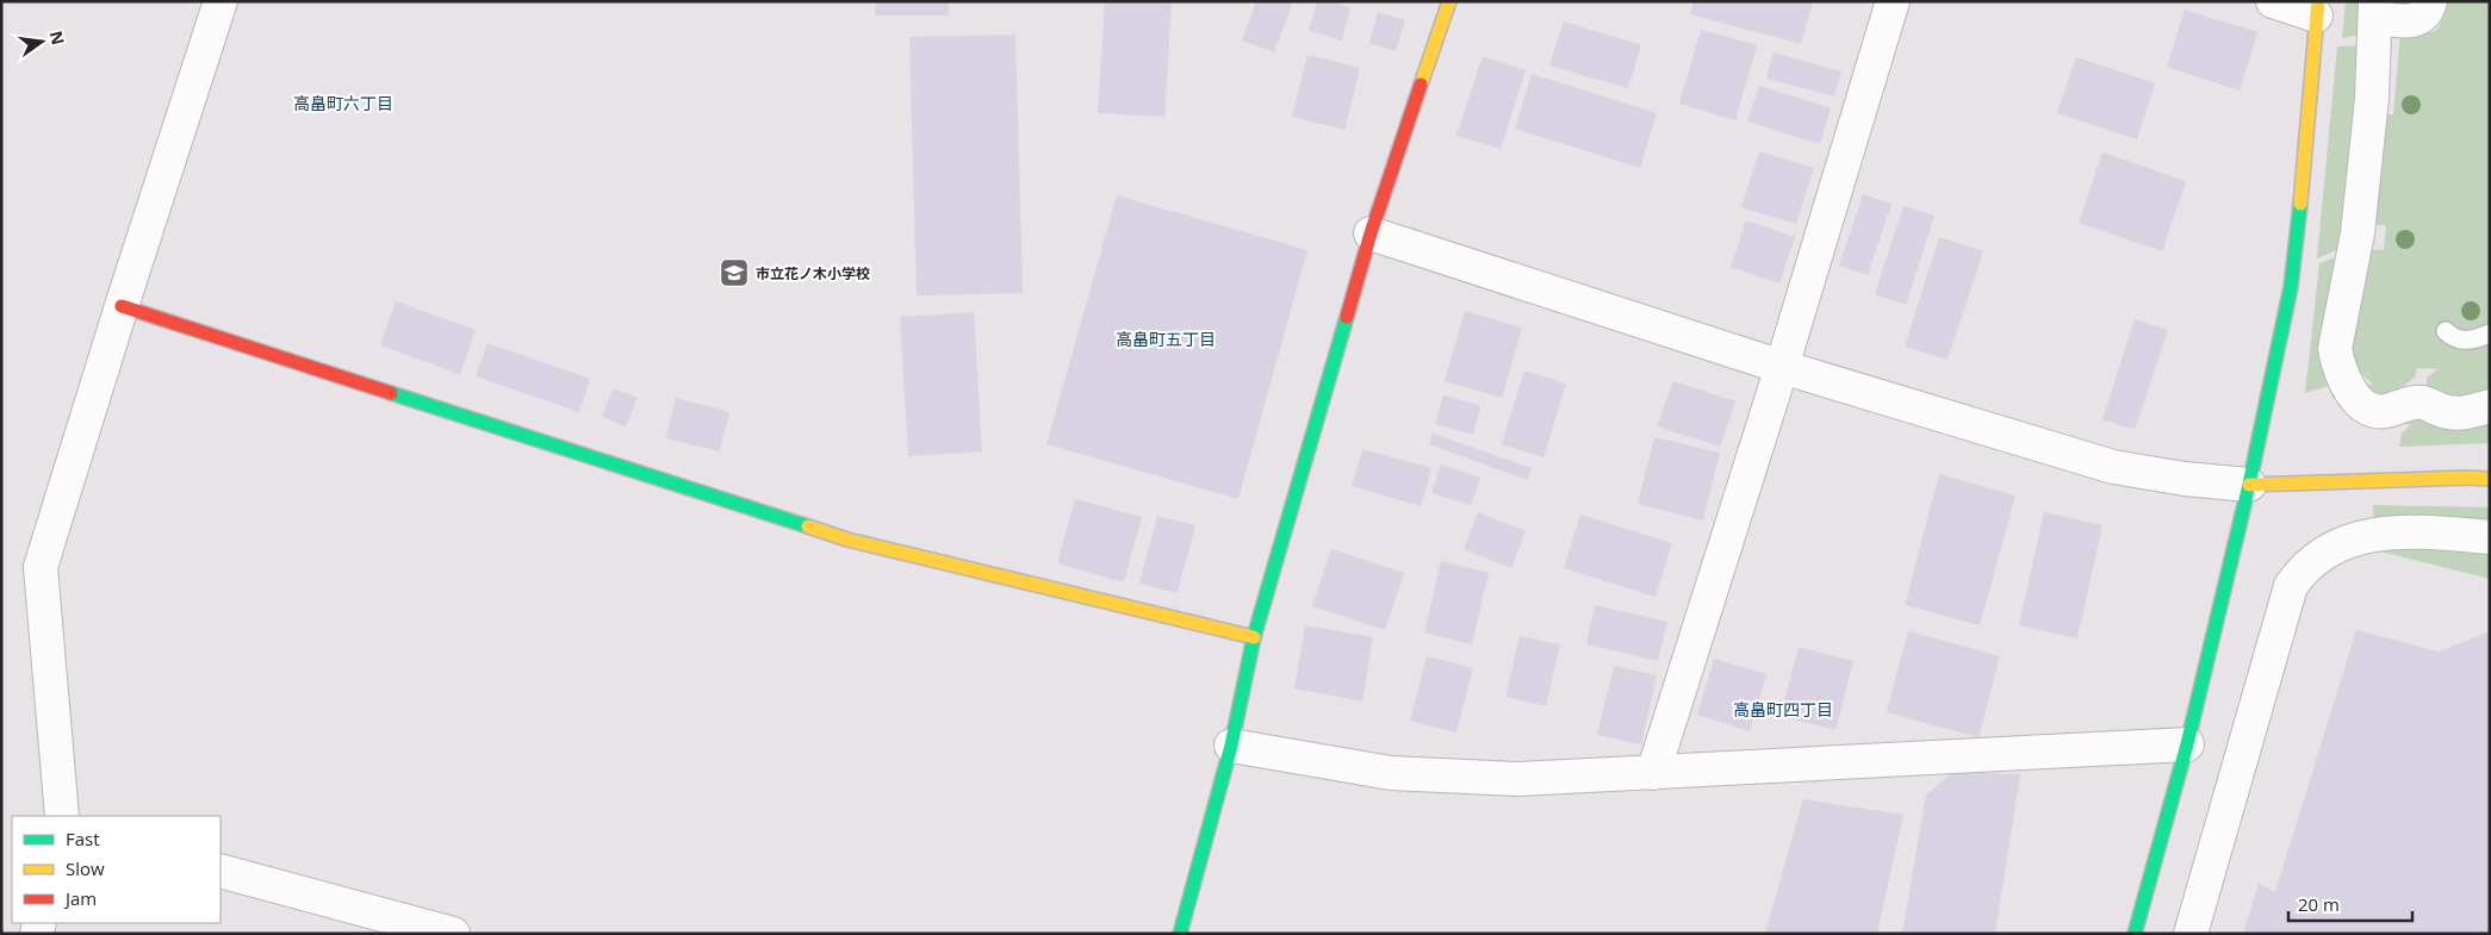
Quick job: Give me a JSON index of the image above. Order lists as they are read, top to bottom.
{
  "districts": ["高畠町六丁目", "高畠町五丁目", "高畠町四丁目"],
  "places": {
    "school or university": ["市立花ノ木小学校"]
  },
  "legend": ["Fast", "Slow", "Jam"],
  "scale_bar": "20 m",
  "north": "right"
}
